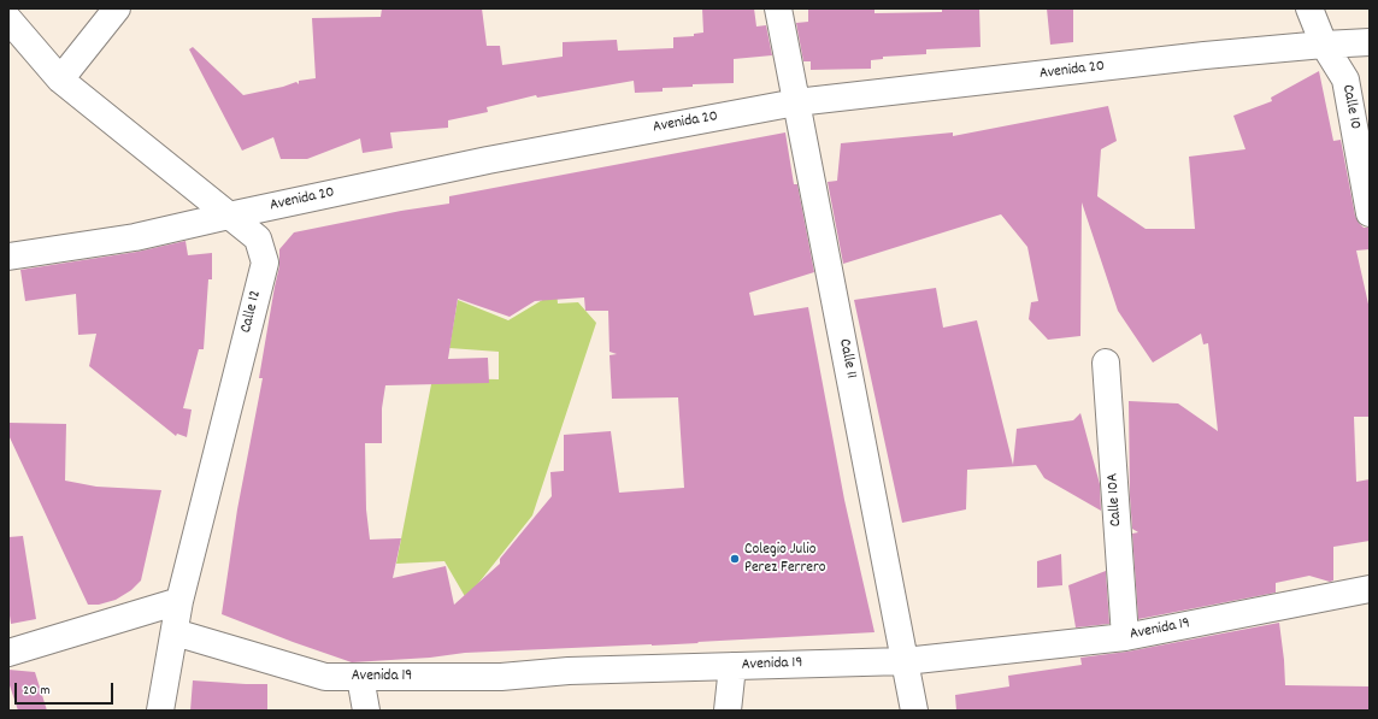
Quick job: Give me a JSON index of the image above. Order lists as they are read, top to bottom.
{
  "streets": {
    "street": [
      "Avenida 20",
      "Calle 10",
      "Calle 12",
      "Calle 11",
      "Calle 10A",
      "Avenida 19"
    ]
  },
  "crossings": [
    ["Avenida 20", "Calle 10"],
    ["Avenida 20", "Calle 12"],
    ["Avenida 20", "Calle 11"],
    ["Calle 12", "Avenida 19"],
    ["Calle 11", "Avenida 19"],
    ["Calle 10A", "Avenida 19"]
  ],
  "places": ["Colegio Julio Perez Ferrero"],
  "scale_bar": "20 m"
}
